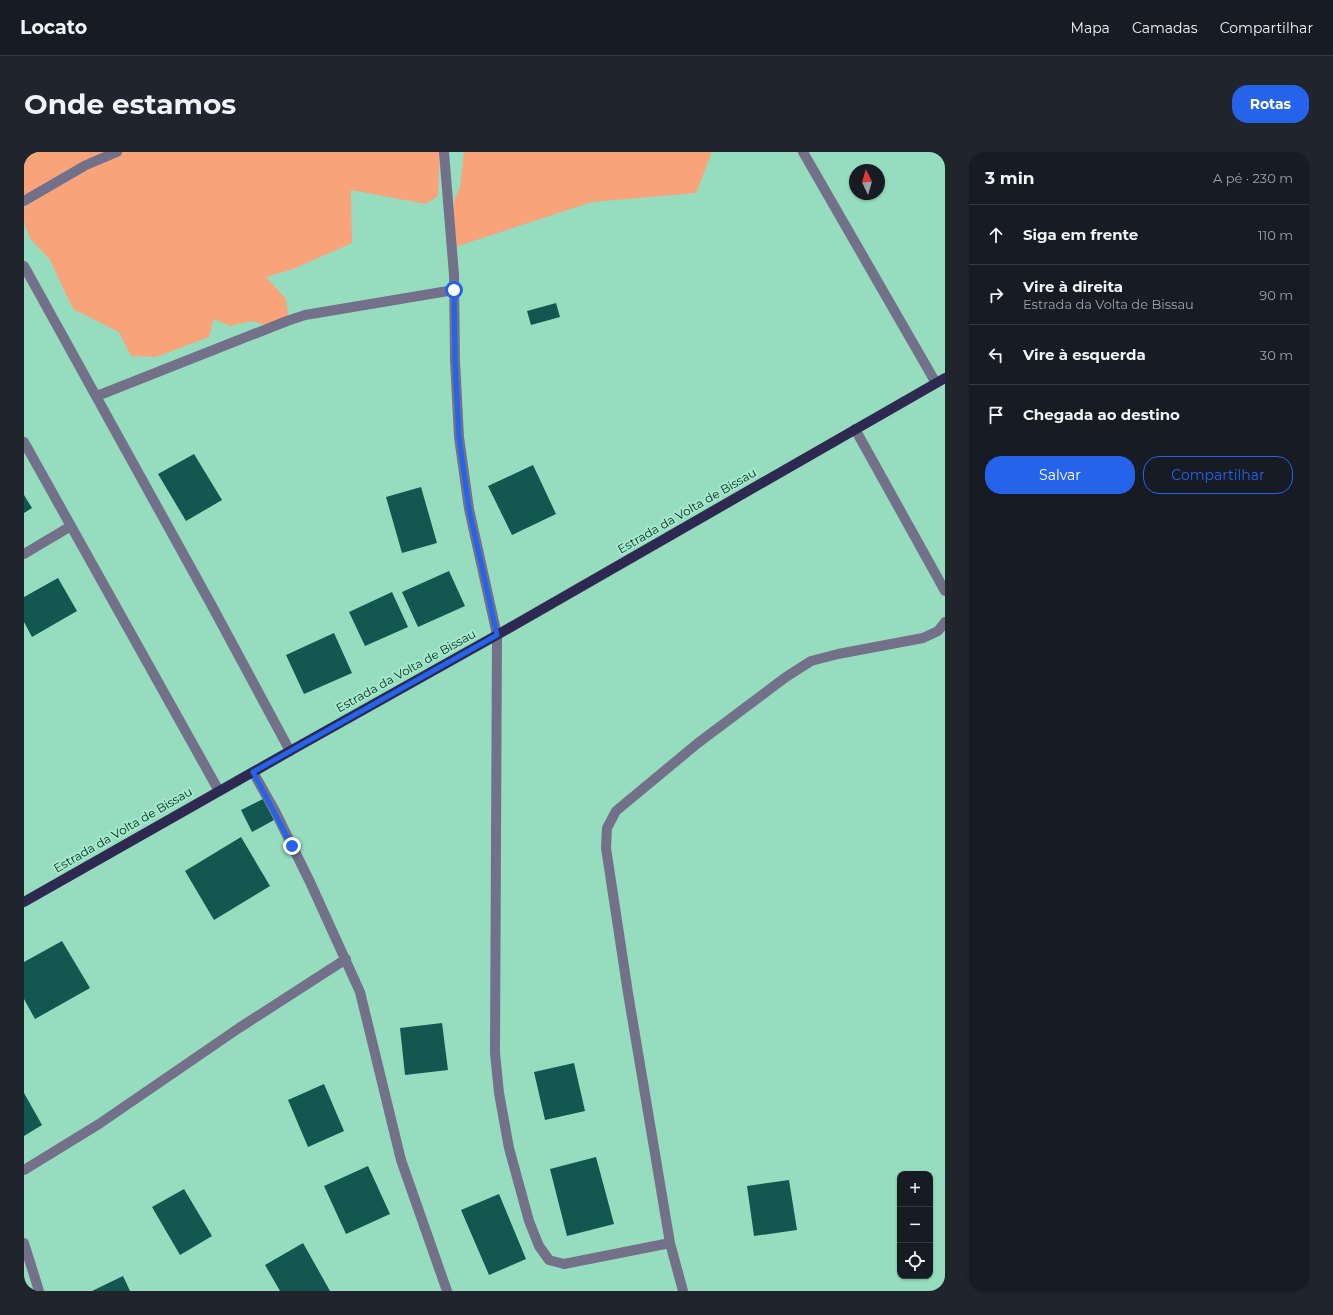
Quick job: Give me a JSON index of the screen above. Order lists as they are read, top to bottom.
{
  "streets": {
    "main road": ["Estrada da Volta de Bissau"]
  },
  "north": "top",
  "page": {
    "header": "Locato",
    "nav": ["Mapa", "Camadas", "Compartilhar"],
    "buttons": [
      "Rotas",
      ["Salvar", "Compartilhar"]
    ],
    "title": "Onde estamos",
    "heading": ["3 min", "A pé · 230 m"],
    "list": [
      ["Siga em frente", "110 m"],
      ["Vire à direita", "Estrada da Volta de Bissau", "90 m"],
      ["Vire à esquerda", "30 m"],
      "Chegada ao destino"
    ],
    "map_buttons": ["+", "−"]
  }
}
